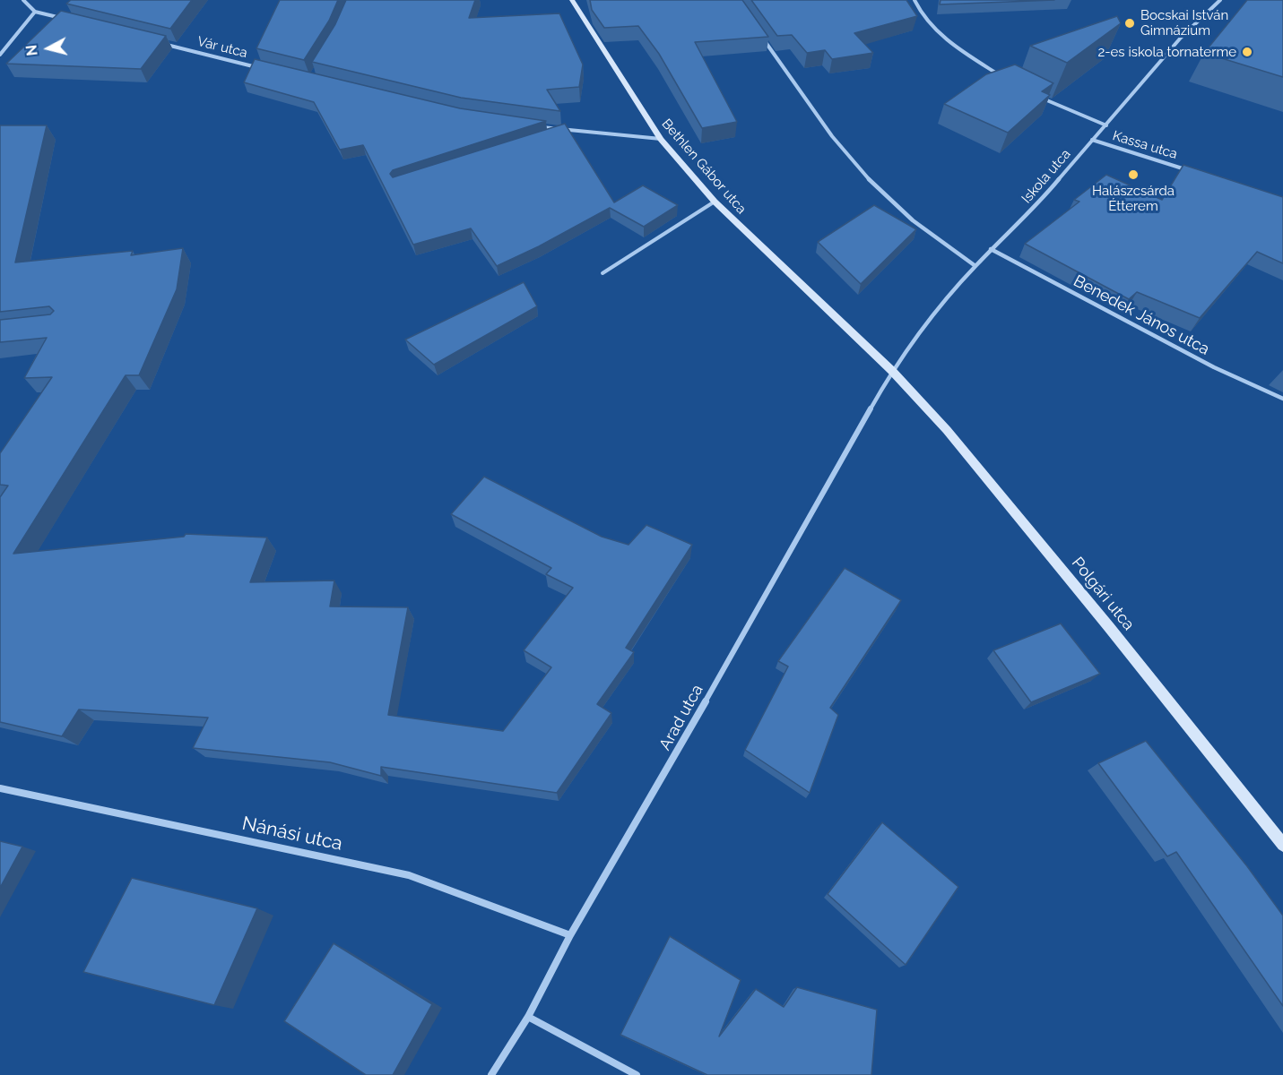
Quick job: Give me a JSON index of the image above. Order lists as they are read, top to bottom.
{
  "streets": {
    "main road": ["Bethlen Gábor utca", "Polgári utca"],
    "street": [
      "Vár utca",
      "Kassa utca",
      "Iskola utca",
      "Benedek János utca",
      "Arad utca",
      "Nánási utca"
    ]
  },
  "crossings": [
    ["Kassa utca", "Iskola utca"],
    ["Bethlen Gábor utca", "Iskola utca"],
    ["Bethlen Gábor utca", "Polgári utca"],
    ["Bethlen Gábor utca", "Arad utca"],
    ["Iskola utca", "Benedek János utca"],
    ["Iskola utca", "Polgári utca"],
    ["Iskola utca", "Arad utca"],
    ["Polgári utca", "Arad utca"],
    ["Arad utca", "Nánási utca"]
  ],
  "places": ["Bocskai István Gimnázium", "2-es iskola tornaterme", "Halászcsárda Étterem"],
  "north": "left"
}
